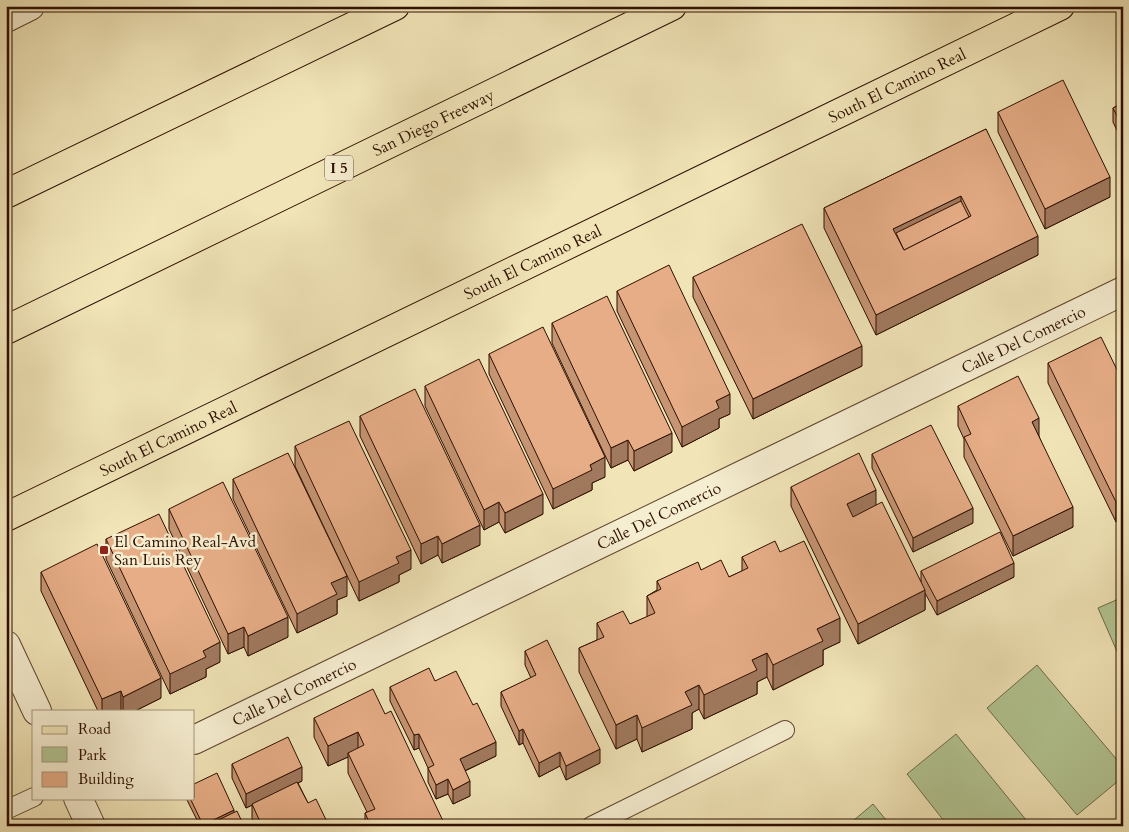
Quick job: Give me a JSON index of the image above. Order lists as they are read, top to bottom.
{
  "streets": {
    "main road": ["South El Camino Real", "San Diego Freeway", "I 5"],
    "street": ["Calle Del Comercio"]
  },
  "places": {
    "transit": ["El Camino Real-Avd San Luis Rey"]
  },
  "legend": ["Road", "Park", "Building"]
}
